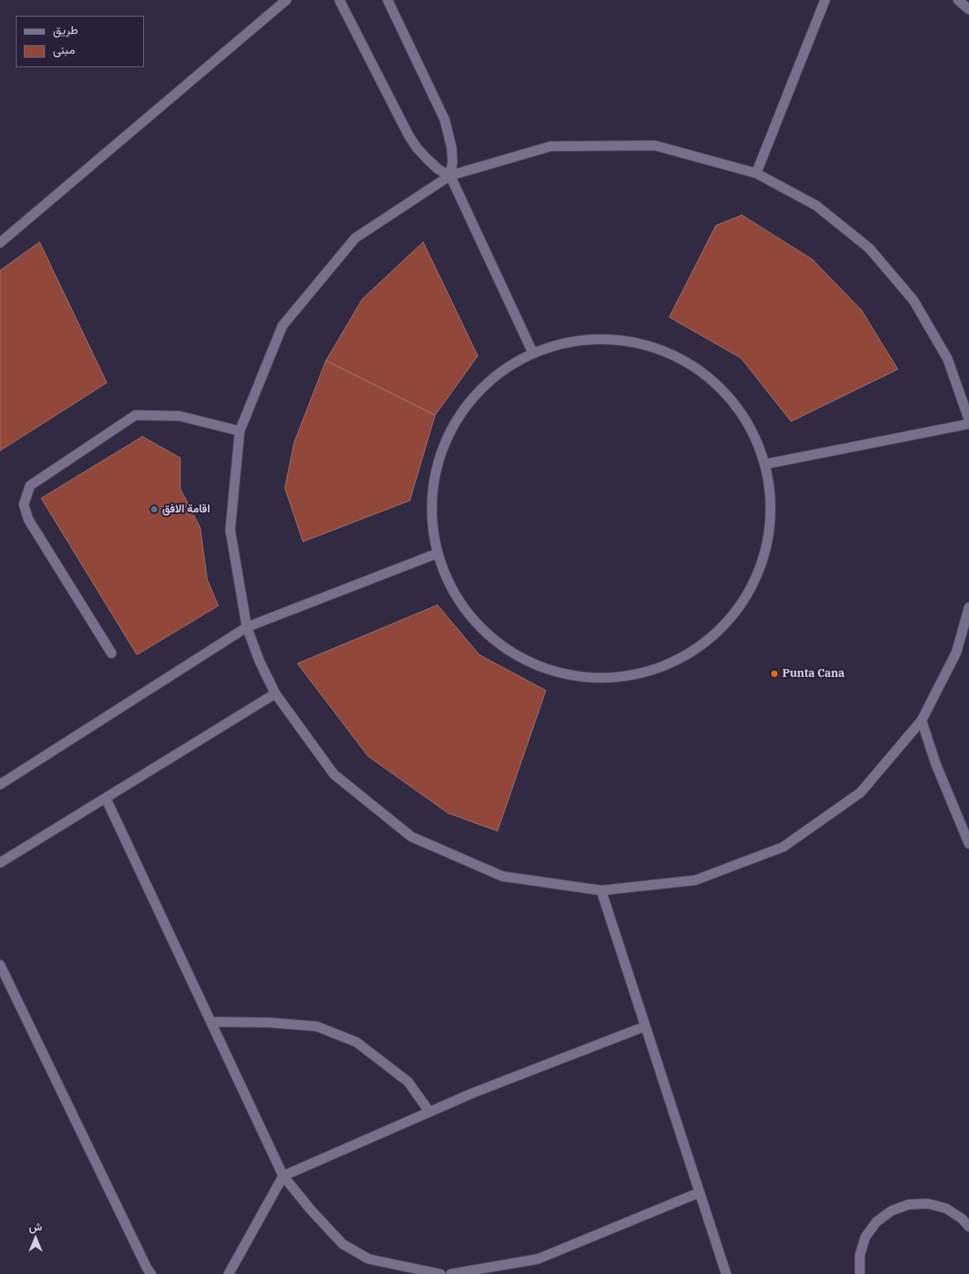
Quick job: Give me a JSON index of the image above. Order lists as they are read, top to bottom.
{
  "places": ["اقامة الافق", "Punta Cana"],
  "legend": ["طريق", "مبنى"],
  "north": "top"
}
